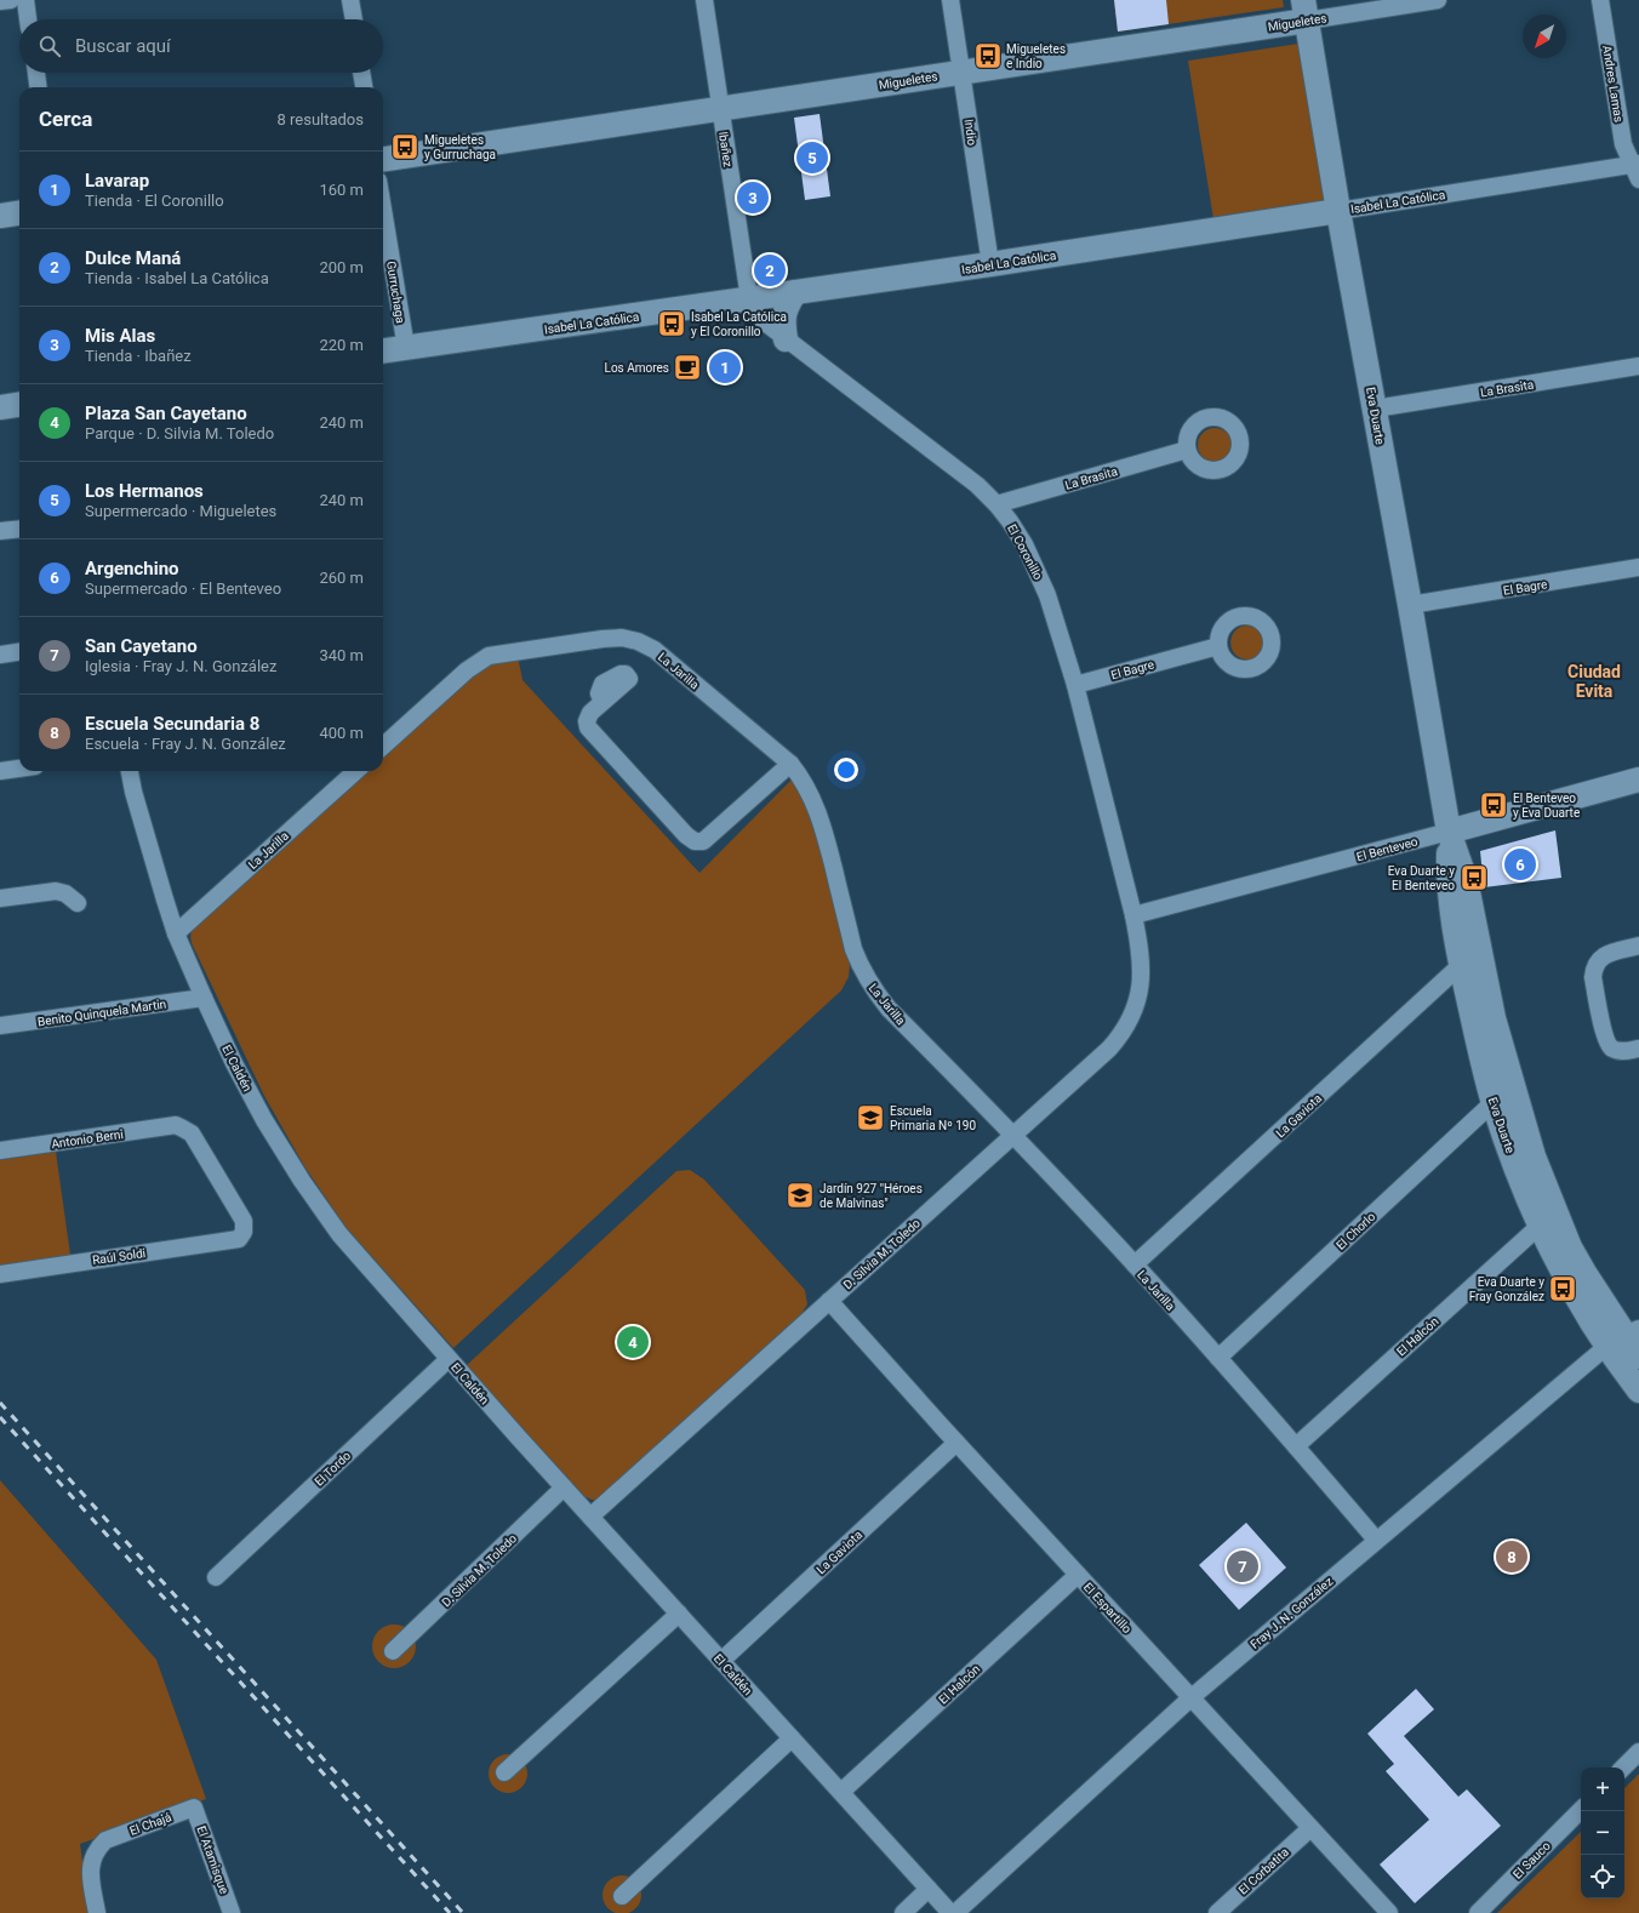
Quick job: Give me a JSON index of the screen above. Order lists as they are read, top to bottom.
{
  "streets": {
    "street": [
      "Migueletes",
      "Andres Lamas",
      "Indio",
      "Ibañez",
      "Isabel La Católica",
      "Gurruchaga",
      "La Brasita",
      "Eva Duarte",
      "El Coronillo",
      "El Bagre",
      "La Jarilla",
      "El Benteveo",
      "Benito Quinquela Martin",
      "El Caldén",
      "La Gaviota",
      "Antonio Berni",
      "El Chorlo",
      "D. Silvia M. Toledo",
      "Raúl Soldi",
      "El Halcón",
      "El Tordo",
      "El Espartillo",
      "Fray J. N. González",
      "El Chajá",
      "El Atamisque",
      "El Sauco",
      "El Corbatita"
    ]
  },
  "crossings": [
    ["Migueletes", "Indio"],
    ["Migueletes", "Ibañez"],
    ["Migueletes", "Eva Duarte"],
    ["Andres Lamas", "Isabel La Católica"],
    ["Indio", "Isabel La Católica"],
    ["Ibañez", "Isabel La Católica"],
    ["Ibañez", "El Coronillo"],
    ["Isabel La Católica", "Gurruchaga"],
    ["Isabel La Católica", "Eva Duarte"],
    ["Isabel La Católica", "El Coronillo"],
    ["La Brasita", "Eva Duarte"],
    ["La Brasita", "El Coronillo"],
    ["Eva Duarte", "El Bagre"],
    ["Eva Duarte", "El Benteveo"],
    ["Eva Duarte", "La Gaviota"],
    ["Eva Duarte", "El Chorlo"],
    ["Eva Duarte", "El Halcón"],
    ["Eva Duarte", "Fray J. N. González"],
    ["El Coronillo", "El Bagre"],
    ["El Coronillo", "El Benteveo"],
    ["El Coronillo", "D. Silvia M. Toledo"],
    ["La Jarilla", "El Caldén"],
    ["La Jarilla", "La Gaviota"],
    ["La Jarilla", "El Chorlo"],
    ["La Jarilla", "D. Silvia M. Toledo"],
    ["La Jarilla", "El Halcón"],
    ["La Jarilla", "Fray J. N. González"],
    ["El Benteveo", "D. Silvia M. Toledo"],
    ["Benito Quinquela Martin", "El Caldén"],
    ["El Caldén", "La Gaviota"],
    ["El Caldén", "D. Silvia M. Toledo"],
    ["El Caldén", "El Halcón"],
    ["El Caldén", "El Tordo"],
    ["La Gaviota", "El Espartillo"],
    ["Antonio Berni", "Raúl Soldi"],
    ["D. Silvia M. Toledo", "El Espartillo"],
    ["El Halcón", "El Espartillo"],
    ["El Espartillo", "Fray J. N. González"],
    ["El Espartillo", "El Corbatita"],
    ["El Chajá", "El Atamisque"]
  ],
  "districts": ["Ciudad Evita"],
  "places": {
    "bus stop": [
      "Migueletes e Indio",
      "Migueletes y Gurruchaga",
      "Isabel La Católica y El Coronillo",
      "El Benteveo y Eva Duarte",
      "Eva Duarte y El Benteveo",
      "Eva Duarte y Fray González"
    ],
    "cafe": ["Los Amores"],
    "school or university": ["Escuela Primaria Nº 190", "Jardín 927 \"Héroes de Malvinas\""]
  },
  "north": "bottom left",
  "page": {
    "search": "Buscar aquí",
    "heading": ["Cerca", "8 resultados"],
    "pins": [
      "5",
      "3",
      "2",
      "1",
      "6",
      "4",
      "8",
      "7"
    ],
    "list": [
      {
        "mark": "1",
        "name": "Lavarap",
        "note": "Tienda · El Coronillo",
        "value": "160 m"
      },
      {
        "mark": "2",
        "name": "Dulce Maná",
        "note": "Tienda · Isabel La Católica",
        "value": "200 m"
      },
      {
        "mark": "3",
        "name": "Mis Alas",
        "note": "Tienda · Ibañez",
        "value": "220 m"
      },
      {
        "mark": "4",
        "name": "Plaza San Cayetano",
        "note": "Parque · D. Silvia M. Toledo",
        "value": "240 m"
      },
      {
        "mark": "5",
        "name": "Los Hermanos",
        "note": "Supermercado · Migueletes",
        "value": "240 m"
      },
      {
        "mark": "6",
        "name": "Argenchino",
        "note": "Supermercado · El Benteveo",
        "value": "260 m"
      },
      {
        "mark": "7",
        "name": "San Cayetano",
        "note": "Iglesia · Fray J. N. González",
        "value": "340 m"
      },
      {
        "mark": "8",
        "name": "Escuela Secundaria 8",
        "note": "Escuela · Fray J. N. González",
        "value": "400 m"
      }
    ],
    "map_buttons": ["+", "−"]
  }
}
